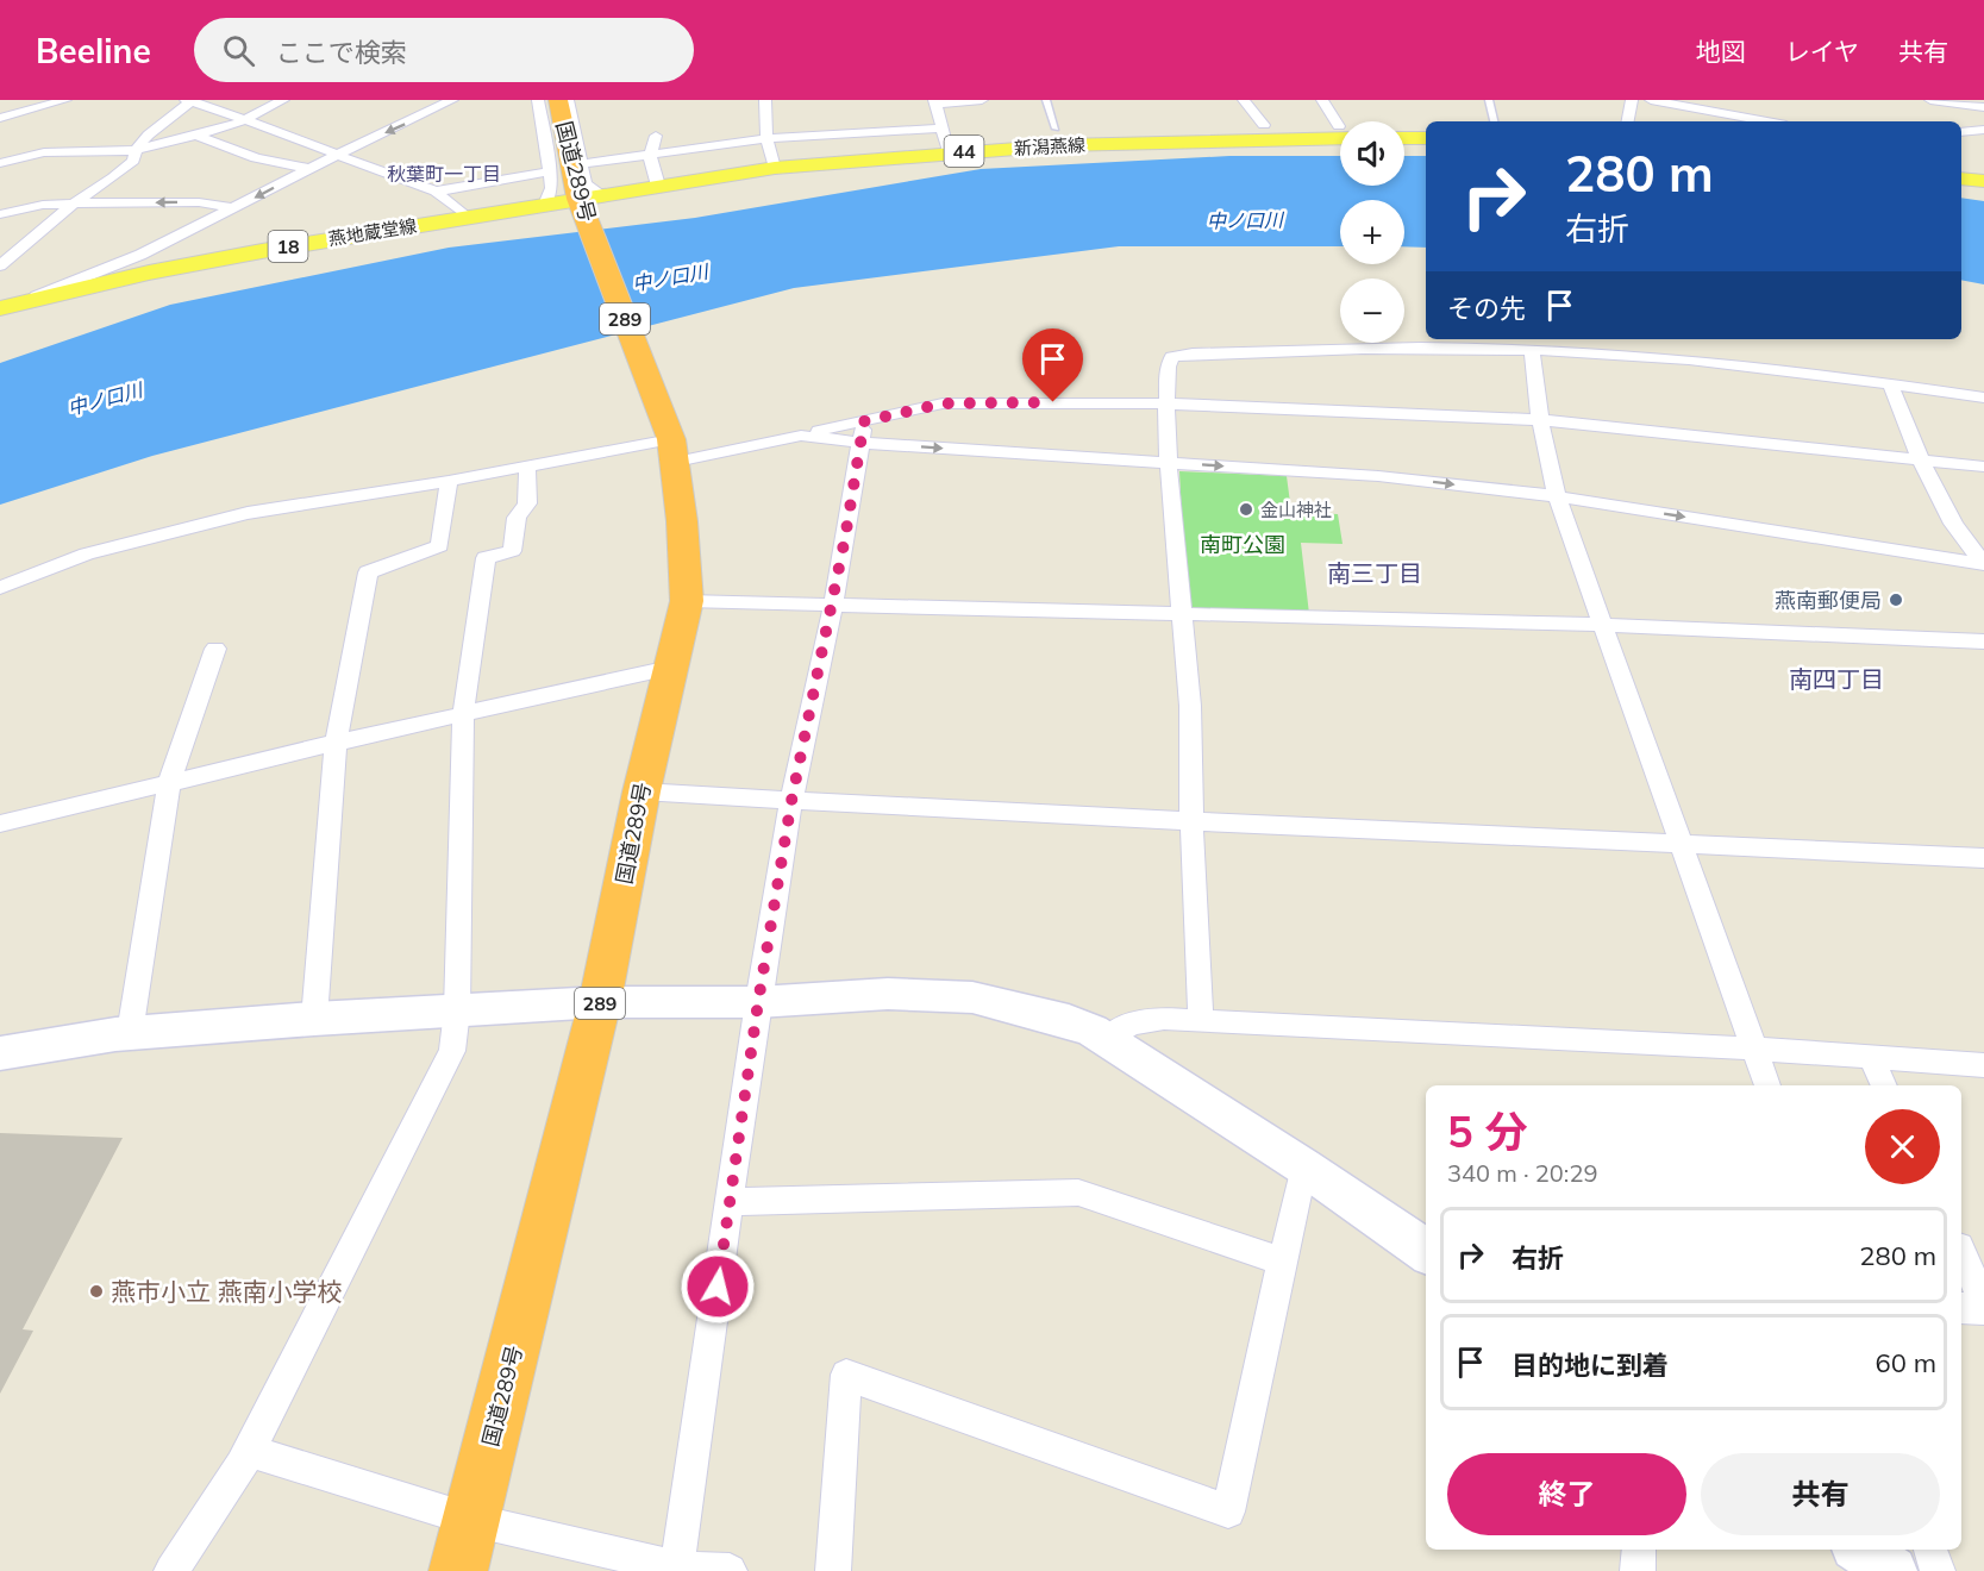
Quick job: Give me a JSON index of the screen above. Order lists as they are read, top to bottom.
{
  "streets": {
    "highway": ["国道289号", "289"],
    "main road": [
      "新潟燕線",
      "44",
      "燕地蔵堂線",
      "18"
    ]
  },
  "crossings": [
    ["新潟燕線", "国道289号"],
    ["新潟燕線", "燕地蔵堂線"],
    ["国道289号", "燕地蔵堂線"]
  ],
  "districts": ["秋葉町一丁目", "南三丁目", "南四丁目"],
  "water": ["中ノ口川"],
  "parks": ["南町公園"],
  "places": ["金山神社", "燕南郵便局", "燕市小立 燕南小学校"],
  "page": {
    "header": "Beeline",
    "search": "ここで検索",
    "nav": ["地図", "レイヤ", "共有"],
    "map_buttons": ["+", "−"],
    "turn": ["280 m", "右折"],
    "then": "その先",
    "heading": ["5 分", "340 m · 20:29"],
    "list": [
      {
        "name": "右折",
        "value": "280 m"
      },
      {
        "name": "目的地に到着",
        "value": "60 m"
      }
    ],
    "buttons": ["終了", "共有"]
  }
}
